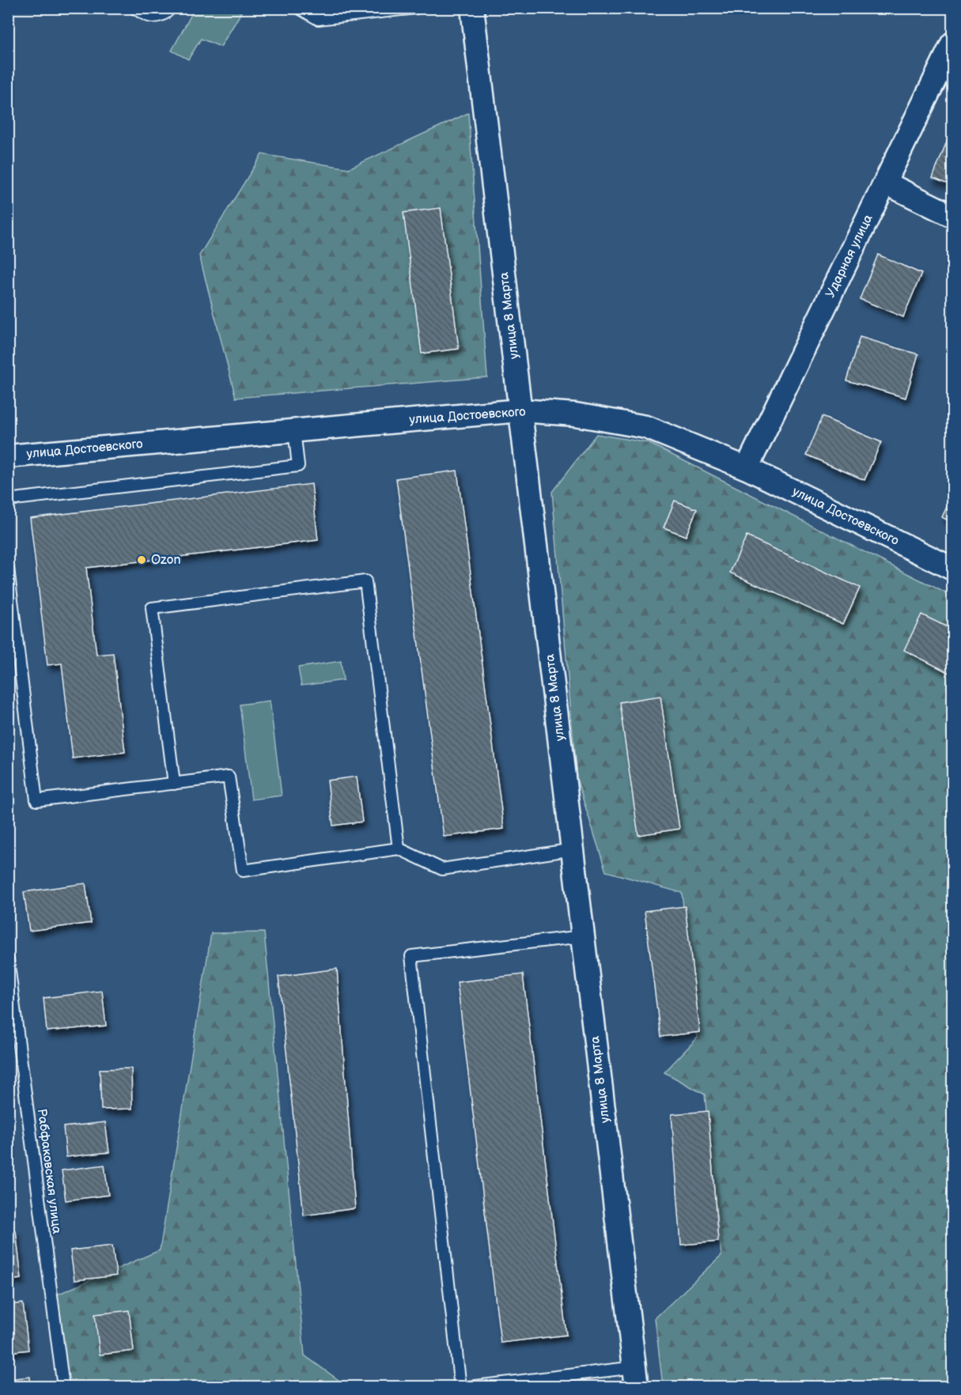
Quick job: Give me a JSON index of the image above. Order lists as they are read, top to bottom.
{
  "streets": {
    "street": ["Ударная улица", "улица 8 Марта", "улица Достоевского"],
    "lane": ["Рабфаковская улица"]
  },
  "crossings": [
    ["Ударная улица", "улица Достоевского"],
    ["улица 8 Марта", "улица Достоевского"]
  ],
  "places": ["Ozon"]
}
